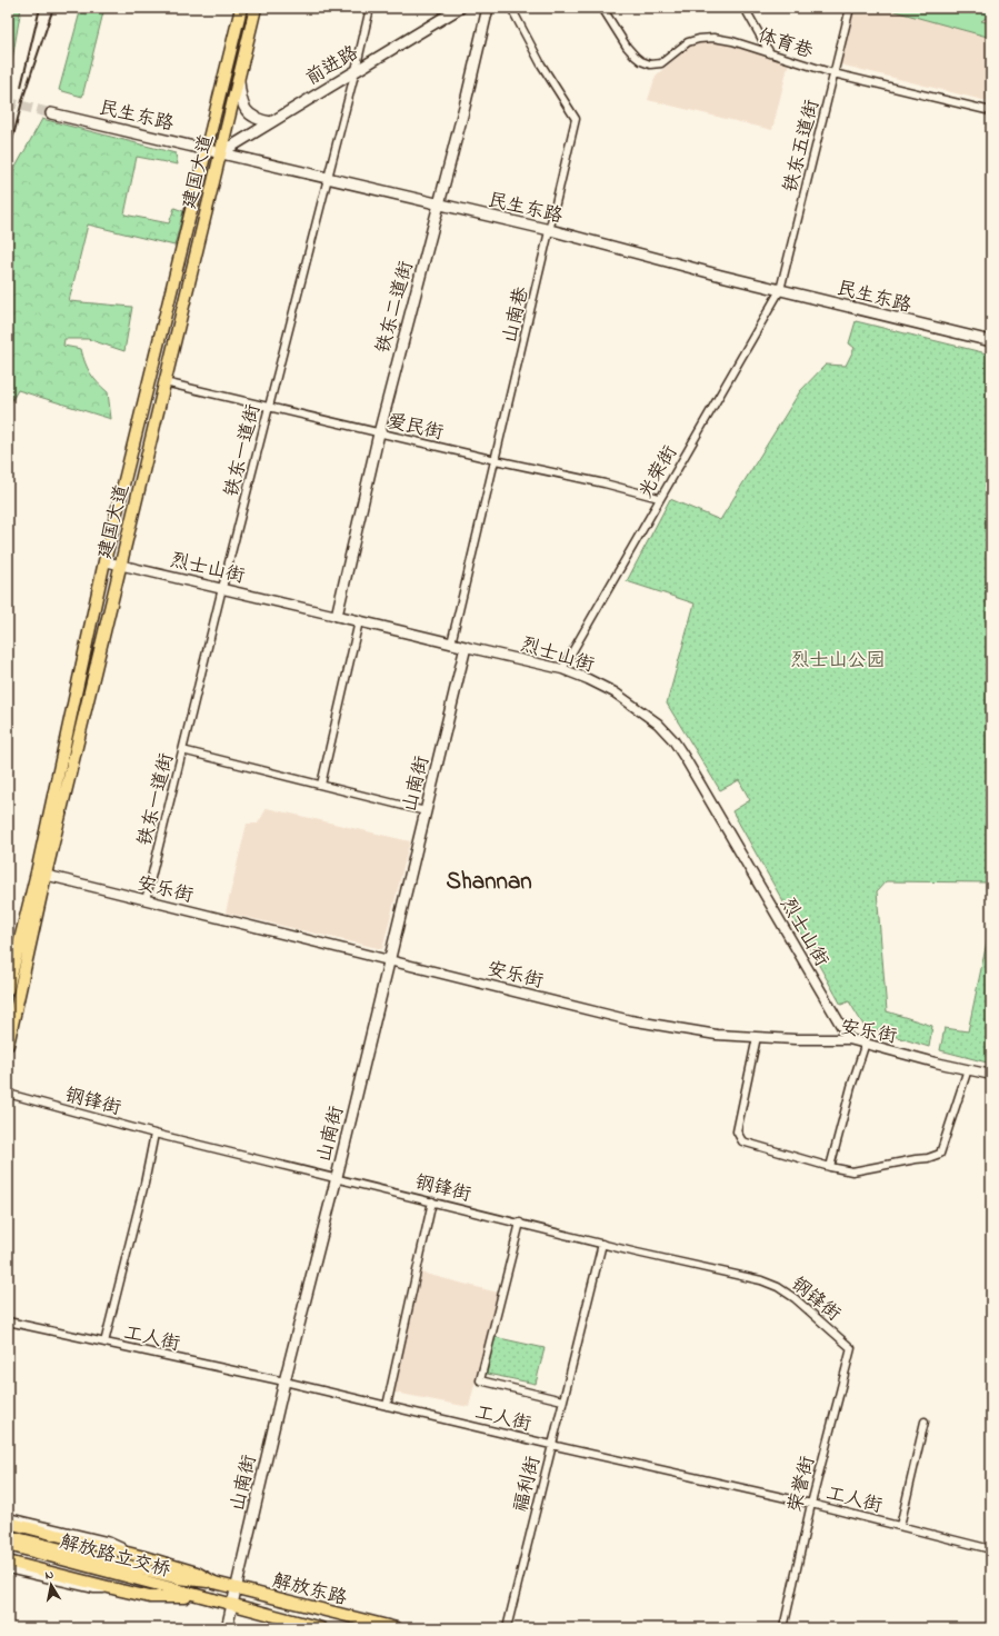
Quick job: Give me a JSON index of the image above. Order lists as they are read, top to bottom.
{
  "streets": {
    "main road": [
      "前进路",
      "民生东路",
      "建国大道",
      "铁东二道街",
      "烈士山街",
      "山南街",
      "解放路立交桥",
      "解放东路"
    ],
    "street": [
      "体育巷",
      "铁东五道街",
      "山南巷",
      "爱民街",
      "铁东一道街",
      "光荣街",
      "安乐街",
      "钢锋街",
      "工人街",
      "福利街",
      "荣誉街"
    ]
  },
  "crossings": [
    ["体育巷", "铁东五道街"],
    ["前进路", "民生东路"],
    ["前进路", "建国大道"],
    ["前进路", "铁东一道街"],
    ["民生东路", "铁东五道街"],
    ["民生东路", "建国大道"],
    ["民生东路", "铁东二道街"],
    ["民生东路", "山南巷"],
    ["民生东路", "铁东一道街"],
    ["民生东路", "光荣街"],
    ["铁东五道街", "光荣街"],
    ["建国大道", "爱民街"],
    ["建国大道", "烈士山街"],
    ["建国大道", "安乐街"],
    ["铁东二道街", "爱民街"],
    ["铁东二道街", "烈士山街"],
    ["山南巷", "爱民街"],
    ["山南巷", "烈士山街"],
    ["爱民街", "铁东一道街"],
    ["爱民街", "光荣街"],
    ["铁东一道街", "烈士山街"],
    ["铁东一道街", "安乐街"],
    ["光荣街", "烈士山街"],
    ["烈士山街", "山南街"],
    ["烈士山街", "安乐街"],
    ["山南街", "安乐街"],
    ["山南街", "钢锋街"],
    ["山南街", "工人街"],
    ["山南街", "解放东路"],
    ["钢锋街", "福利街"],
    ["钢锋街", "荣誉街"],
    ["工人街", "福利街"],
    ["工人街", "荣誉街"],
    ["解放路立交桥", "解放东路"]
  ],
  "districts": ["Shannan"],
  "parks": ["烈士山公园"],
  "north": "top"
}
